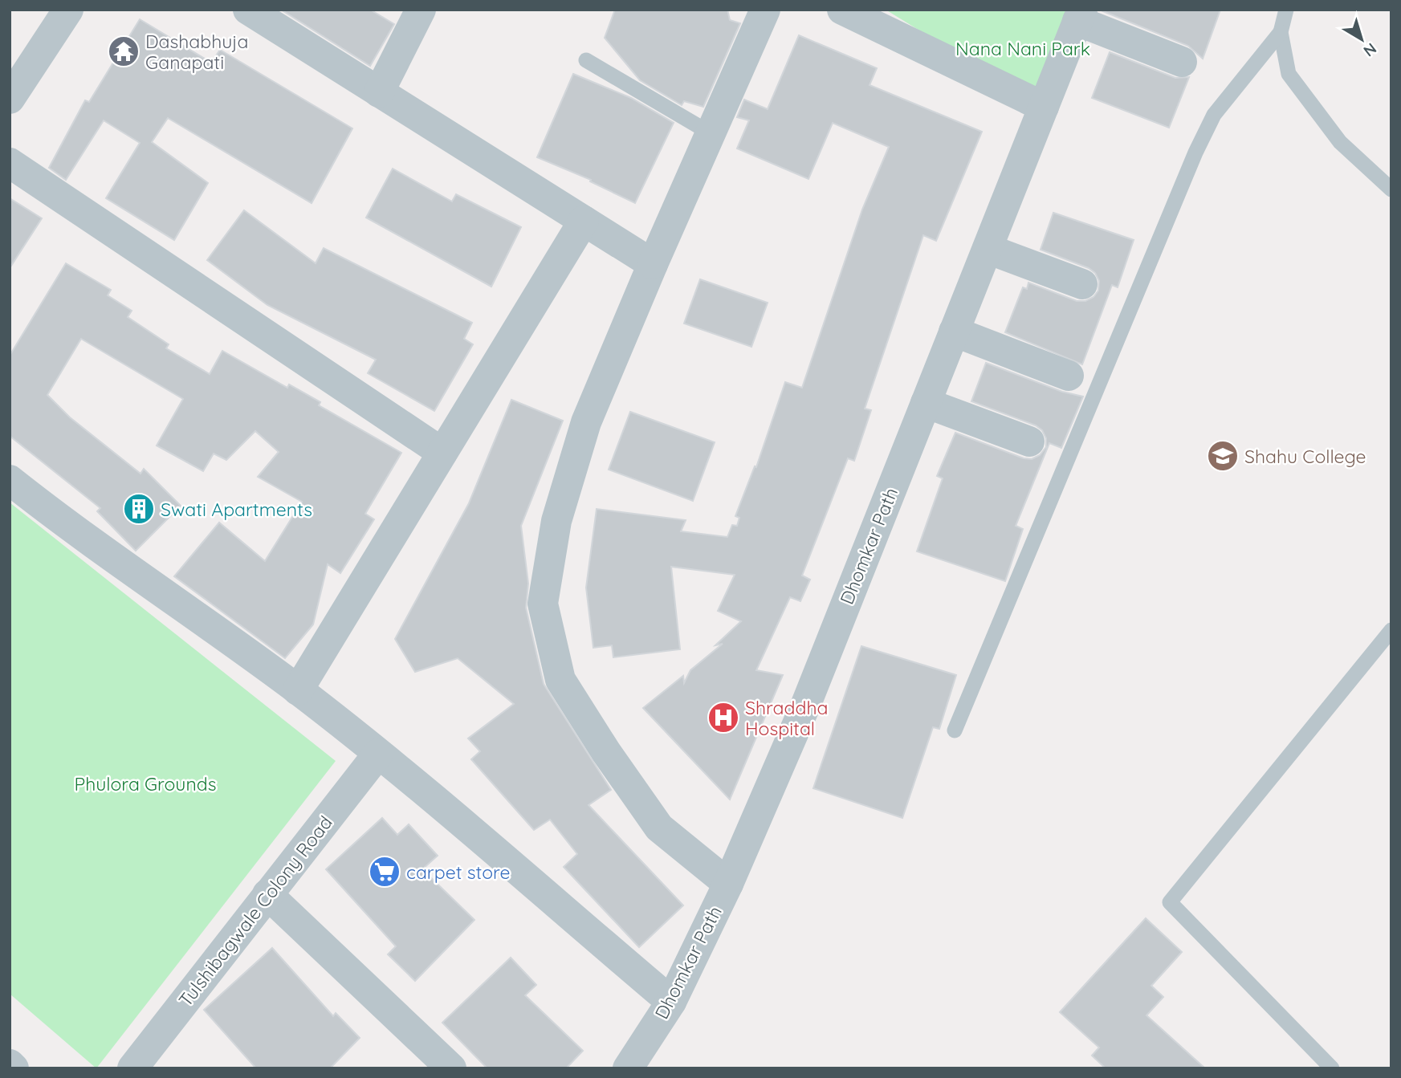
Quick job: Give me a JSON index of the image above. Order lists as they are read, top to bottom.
{
  "streets": {
    "street": ["Dhomkar Path", "Tulshibagwale Colony Road"]
  },
  "parks": ["Nana Nani Park", "Phulora Grounds"],
  "places": {
    "temple": ["Dashabhuja Ganapati"],
    "school or university": ["Shahu College"],
    "building": ["Swati Apartments"],
    "hospital": ["Shraddha Hospital"],
    "supermarket": ["carpet store"]
  },
  "north": "bottom right"
}
